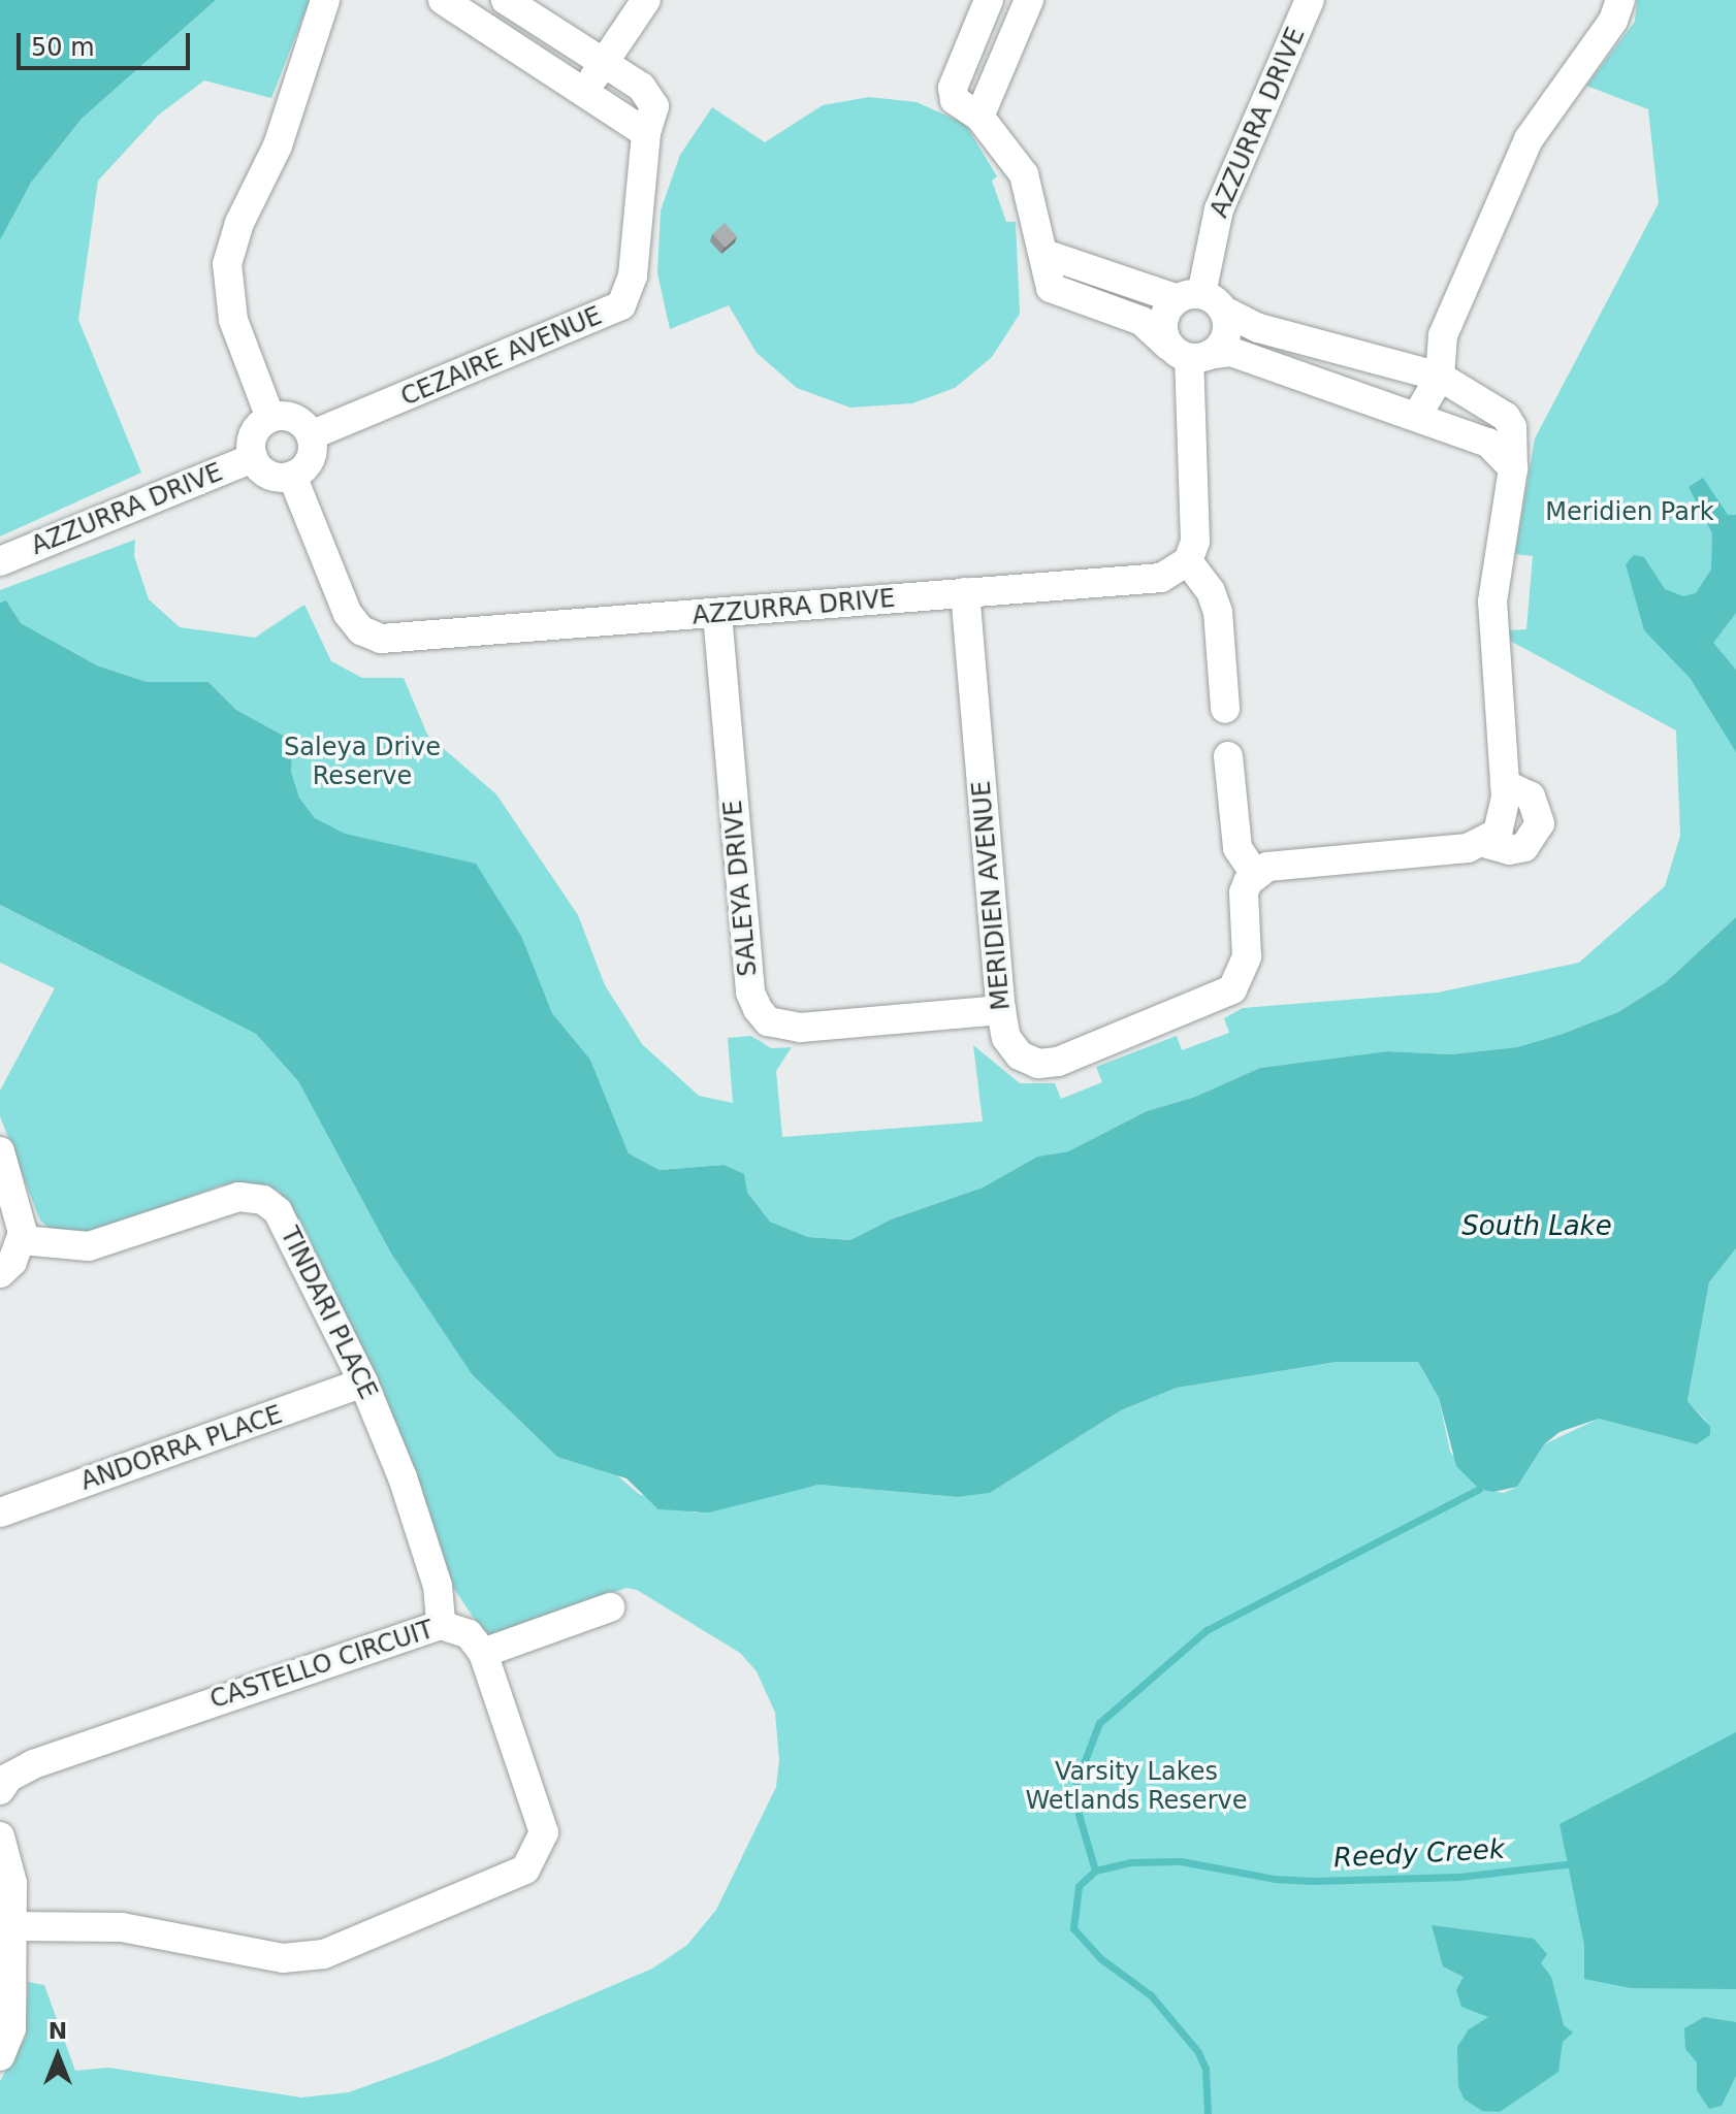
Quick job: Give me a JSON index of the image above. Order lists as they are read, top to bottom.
{
  "streets": {
    "street": [
      "AZZURRA DRIVE",
      "CEZAIRE AVENUE",
      "SALEYA DRIVE",
      "MERIDIEN AVENUE",
      "TINDARI PLACE",
      "ANDORRA PLACE",
      "CASTELLO CIRCUIT"
    ]
  },
  "crossings": [
    ["AZZURRA DRIVE", "CEZAIRE AVENUE"],
    ["AZZURRA DRIVE", "SALEYA DRIVE"],
    ["AZZURRA DRIVE", "MERIDIEN AVENUE"],
    ["SALEYA DRIVE", "MERIDIEN AVENUE"],
    ["TINDARI PLACE", "ANDORRA PLACE"],
    ["TINDARI PLACE", "CASTELLO CIRCUIT"]
  ],
  "water": ["South Lake", "Reedy Creek"],
  "parks": ["Meridien Park", "Saleya Drive Reserve", "Varsity Lakes Wetlands Reserve"],
  "scale_bar": "50 m",
  "north": "top"
}
